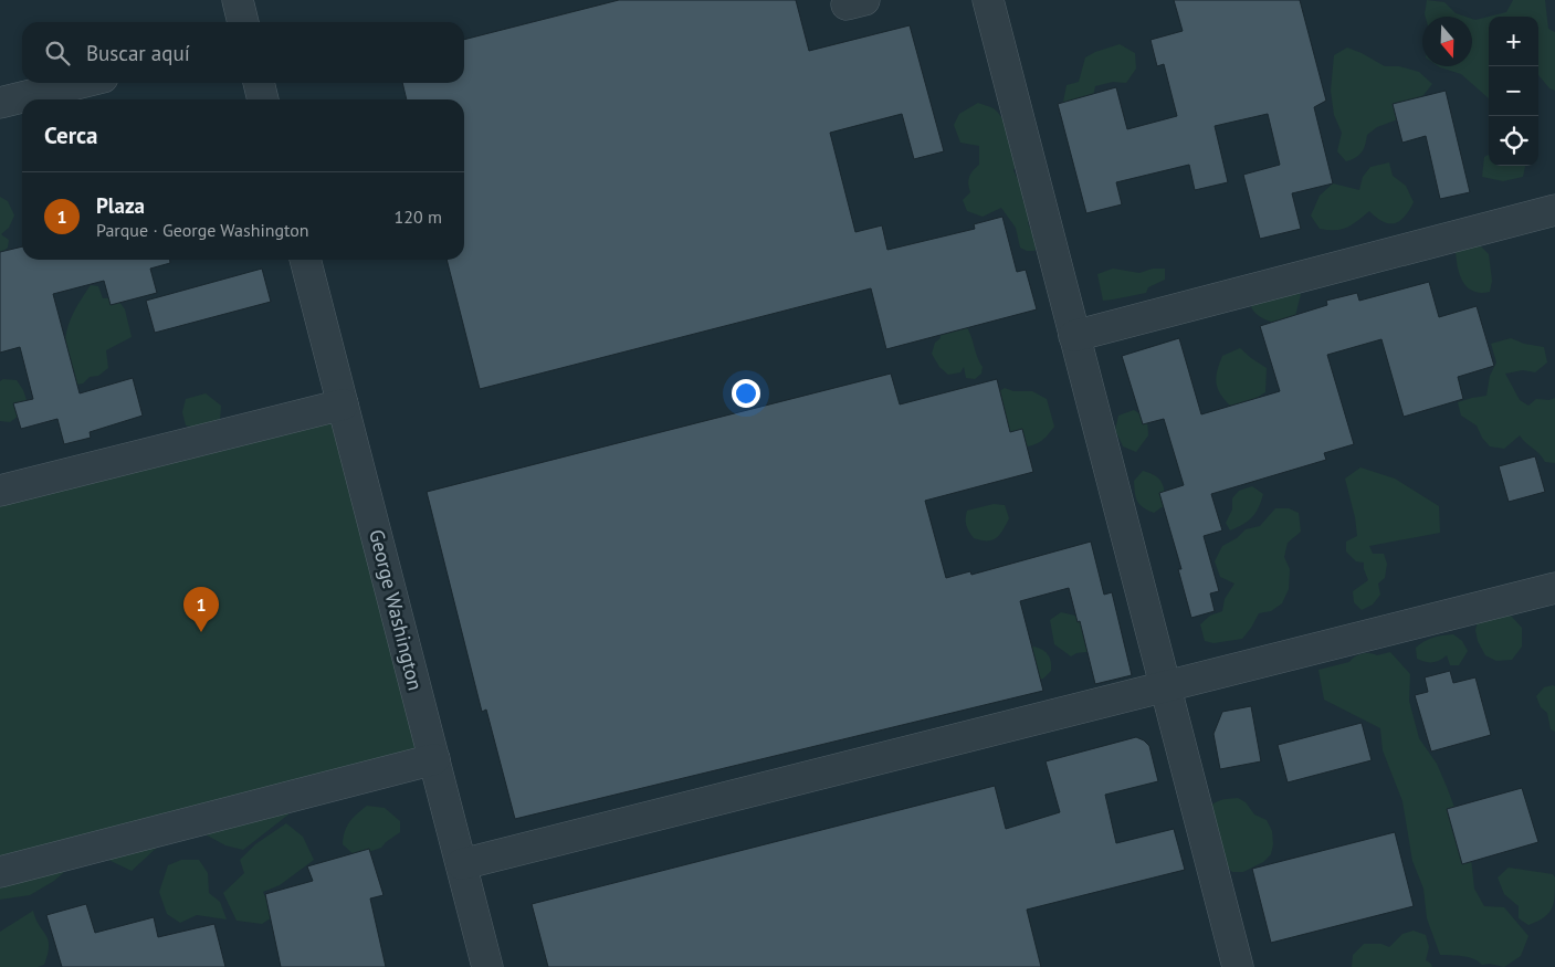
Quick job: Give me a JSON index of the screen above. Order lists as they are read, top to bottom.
{
  "streets": {
    "street": ["George Washington"]
  },
  "north": "bottom",
  "page": {
    "map_buttons": ["+", "−"],
    "search": "Buscar aquí",
    "heading": "Cerca",
    "list": [
      {
        "mark": "1",
        "name": "Plaza",
        "note": "Parque · George Washington",
        "value": "120 m"
      }
    ],
    "pins": "1"
  }
}
